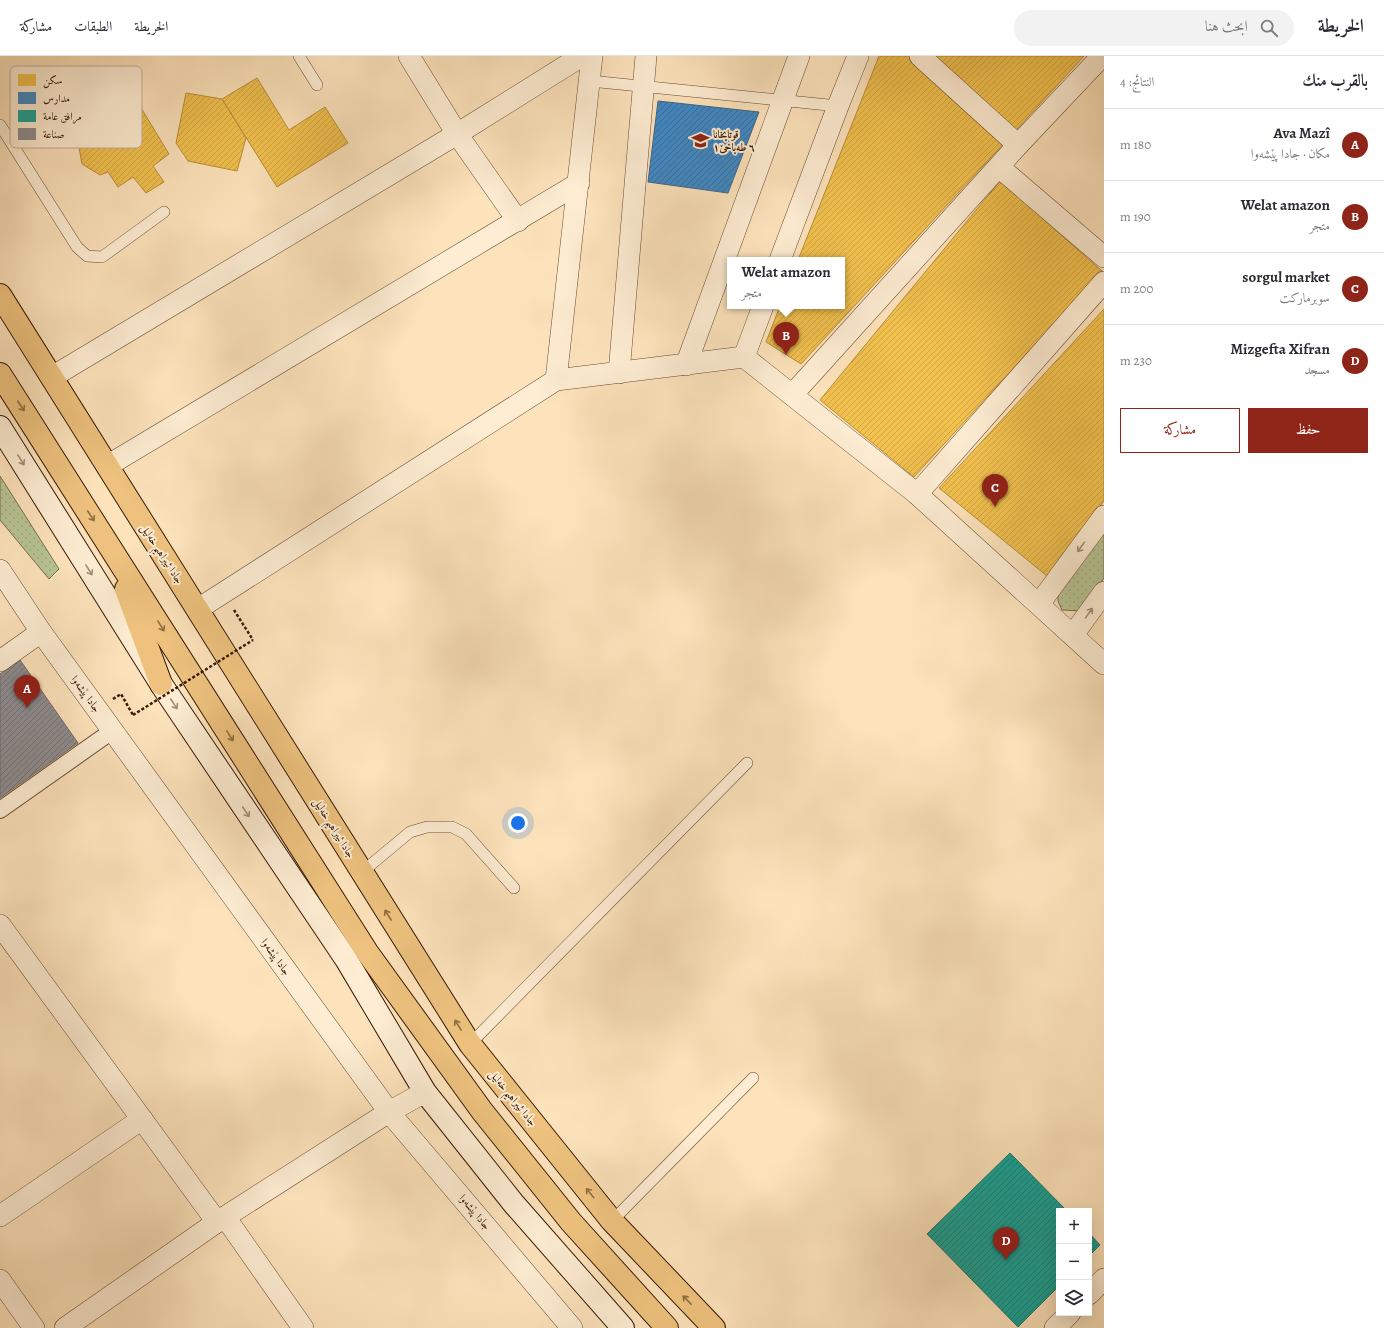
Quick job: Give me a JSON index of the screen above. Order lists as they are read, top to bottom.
{
  "streets": {
    "highway": ["جادا ئیبراهیم خەلیل"],
    "street": ["جادا پێشەوا"]
  },
  "places": {
    "school or university": ["قوتابخانا ۱٦ طەباخێ"]
  },
  "legend": [
    "سكن",
    "مدارس",
    "مرافق عامة",
    "صناعة"
  ],
  "page": {
    "header": "الخريطة",
    "search": "ابحث هنا",
    "nav": ["الخريطة", "الطبقات", "مشاركة"],
    "heading": ["بالقرب منك", "النتائج: 4"],
    "list": [
      {
        "mark": "A",
        "name": "Ava Mazî",
        "note": "مكان · جادا پێشەوا",
        "value": "180 m"
      },
      {
        "mark": "B",
        "name": "Welat amazon",
        "note": "متجر",
        "value": "190 m"
      },
      {
        "mark": "C",
        "name": "sorgul market",
        "note": "سوبرماركت",
        "value": "200 m"
      },
      {
        "mark": "D",
        "name": "Mizgefta Xifran",
        "note": "مسجد",
        "value": "230 m"
      }
    ],
    "popup": ["Welat amazon", "متجر"],
    "pins": [
      "B",
      "C",
      "A",
      "D"
    ],
    "buttons": ["حفظ", "مشاركة"],
    "map_buttons": ["+", "−"]
  }
}
